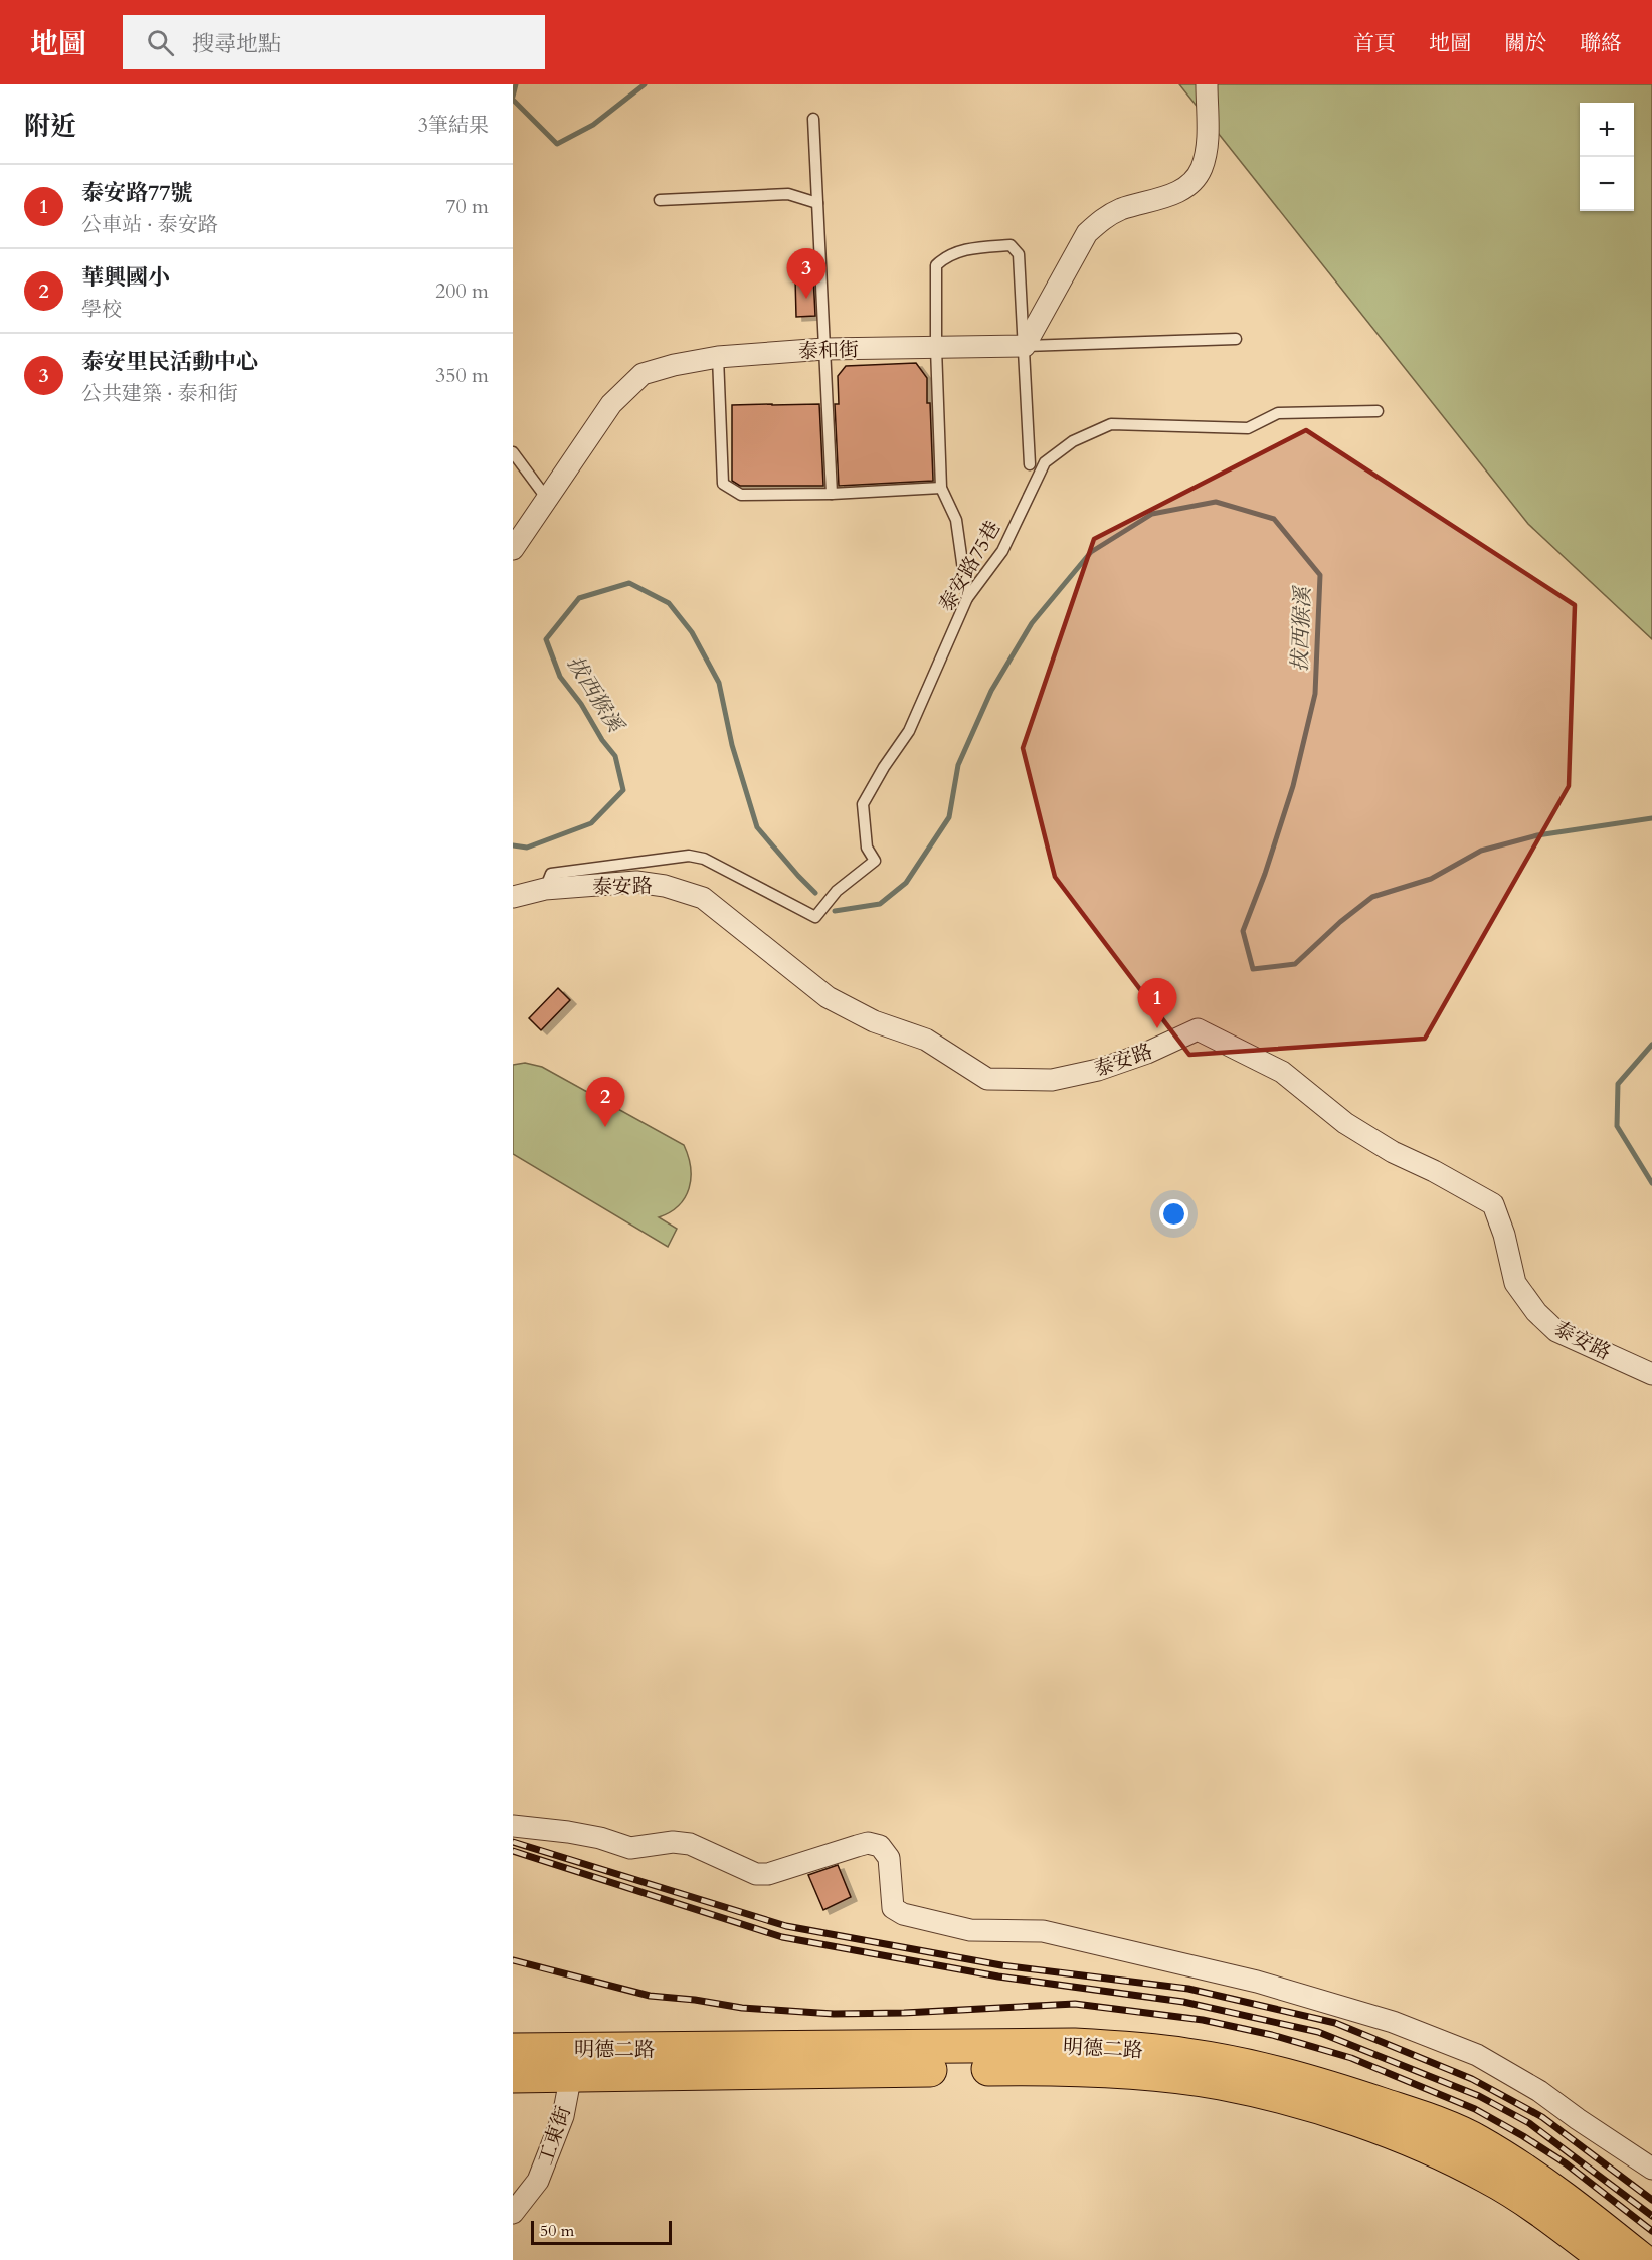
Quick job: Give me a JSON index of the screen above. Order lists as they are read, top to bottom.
{
  "streets": {
    "main road": ["明德二路"],
    "street": ["泰和街", "泰安路", "工東街"],
    "lane": ["泰安路75巷"]
  },
  "crossings": [
    ["泰安路75巷", "泰安路"],
    ["明德二路", "工東街"]
  ],
  "water": ["拔西猴溪"],
  "scale_bar": "50 m",
  "page": {
    "header": "地圖",
    "search": "搜尋地點",
    "nav": [
      "首頁",
      "地圖",
      "關於",
      "聯絡"
    ],
    "heading": ["附近", "3筆結果"],
    "map_buttons": ["+", "−"],
    "list": [
      {
        "mark": "1",
        "name": "泰安路77號",
        "note": "公車站 · 泰安路",
        "value": "70 m"
      },
      {
        "mark": "2",
        "name": "華興國小",
        "note": "學校",
        "value": "200 m"
      },
      {
        "mark": "3",
        "name": "泰安里民活動中心",
        "note": "公共建築 · 泰和街",
        "value": "350 m"
      }
    ],
    "pins": ["3", "1", "2"],
    "scale": "50 m"
  }
}
